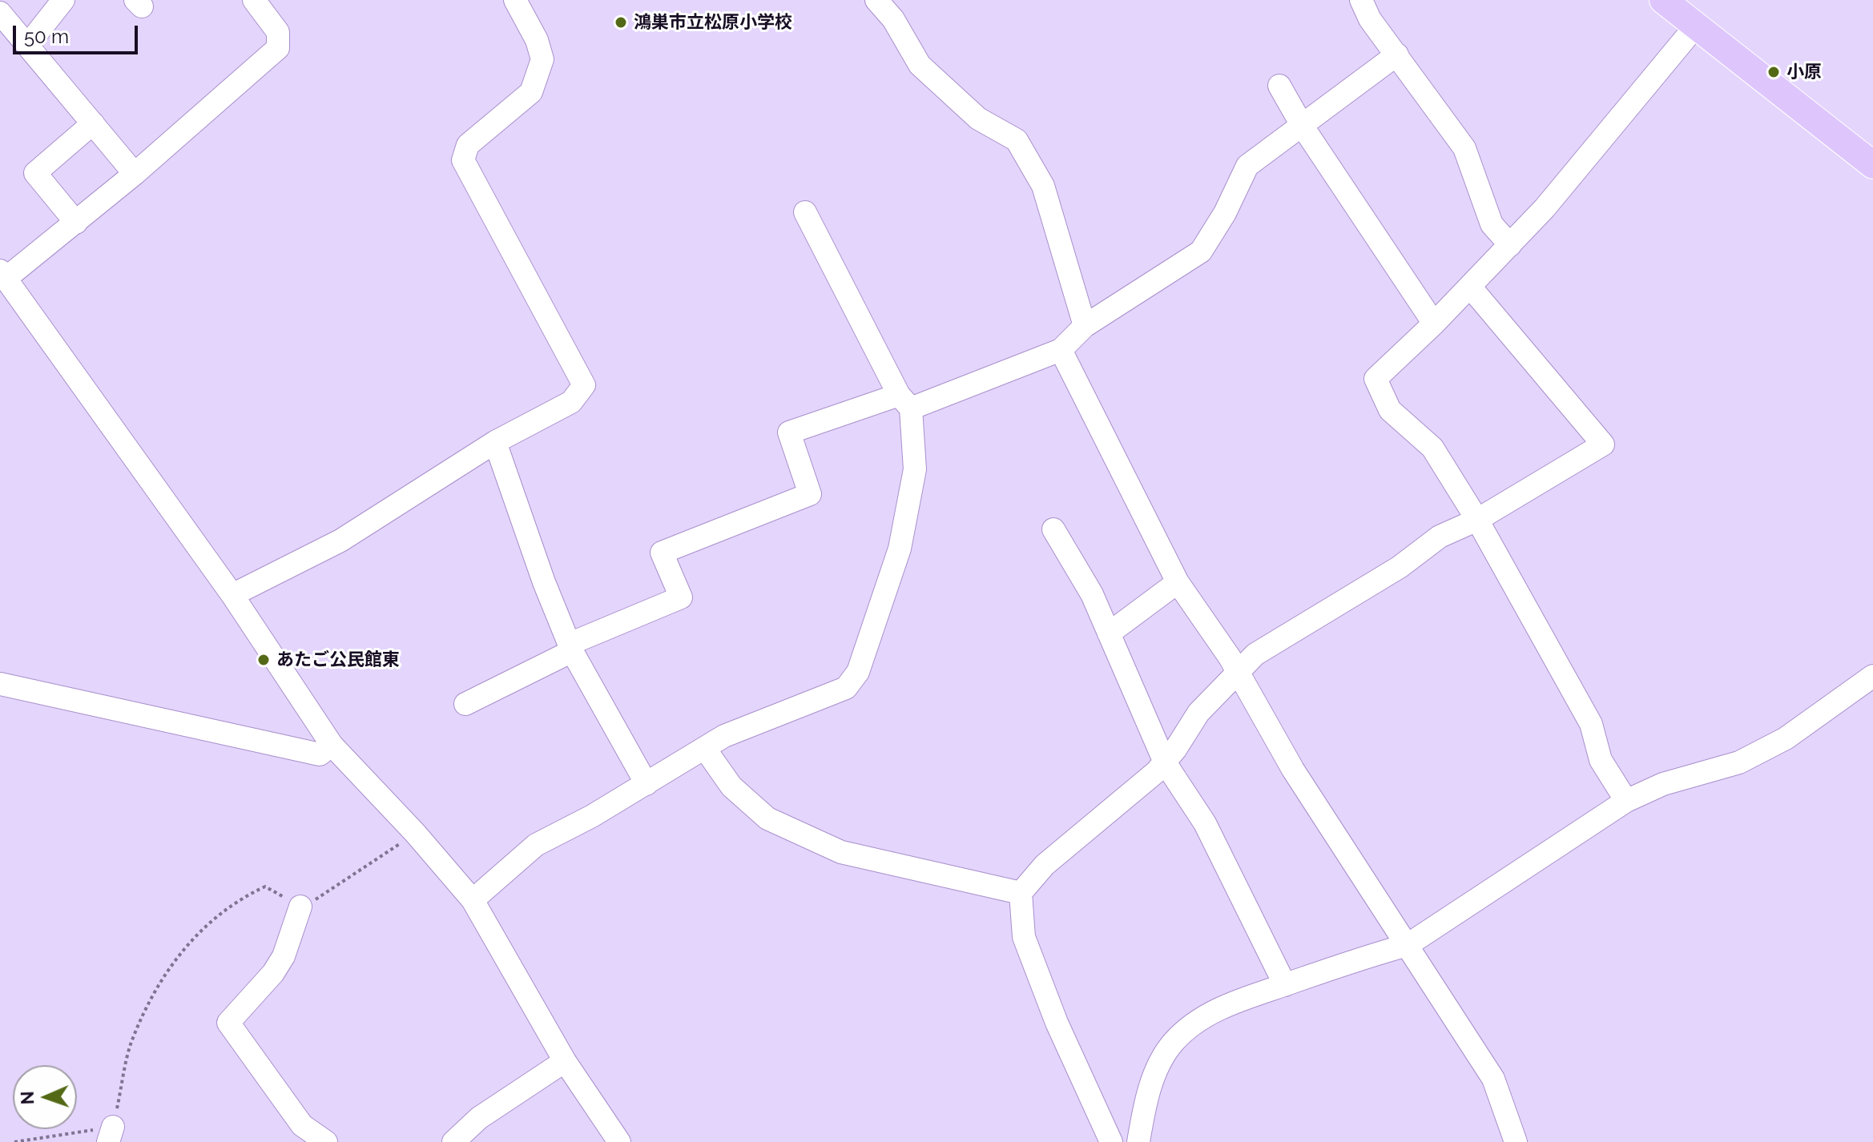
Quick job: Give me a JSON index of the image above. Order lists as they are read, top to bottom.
{
  "places": ["鴻巣市立松原小学校", "小原", "あたご公民館東"],
  "scale_bar": "50 m",
  "north": "left"
}
